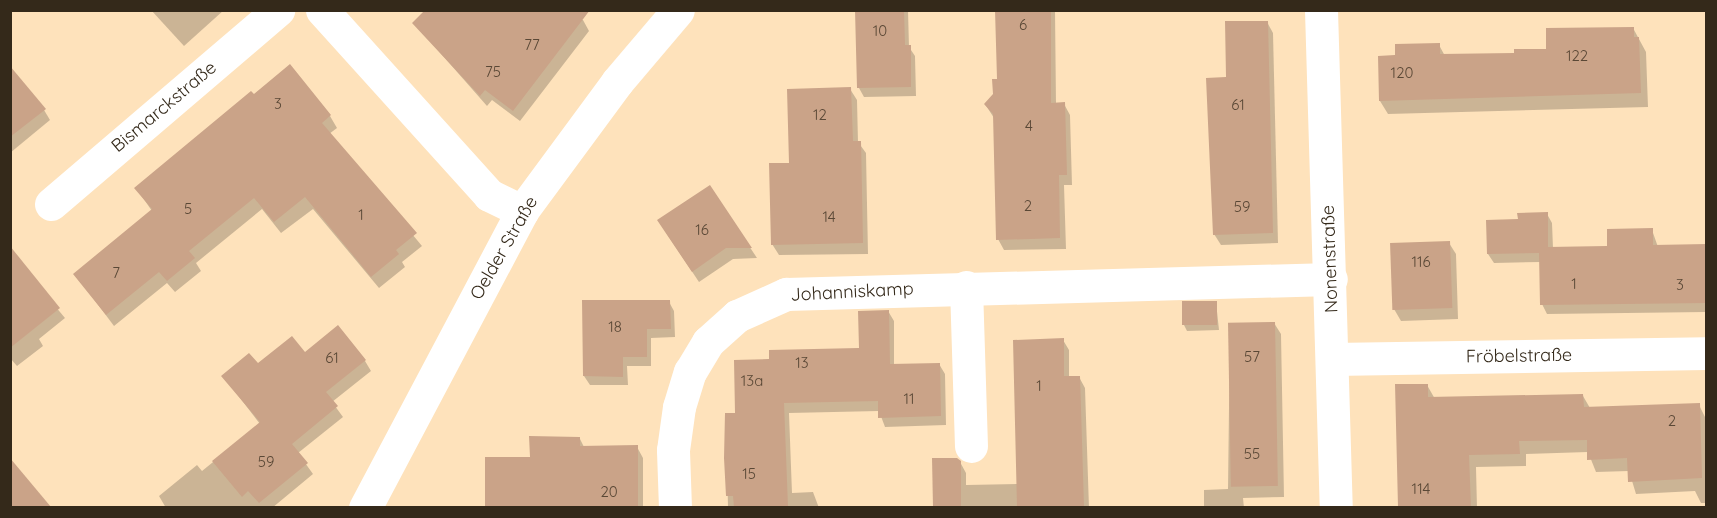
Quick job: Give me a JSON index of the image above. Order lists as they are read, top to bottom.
{
  "streets": {
    "street": [
      "Bismarckstraße",
      "Oelder Straße",
      "Nonenstraße",
      "Johanniskamp",
      "Fröbelstraße"
    ]
  },
  "crossings": [
    ["Nonenstraße", "Johanniskamp"],
    ["Nonenstraße", "Fröbelstraße"]
  ],
  "house_numbers": [
    "6",
    "10",
    "77",
    "122",
    "75",
    "120",
    "3",
    "61",
    "12",
    "4",
    "2",
    "59",
    "5",
    "1",
    "14",
    "16",
    "116",
    "7",
    "1",
    "3",
    "18",
    "57",
    "61",
    "13",
    "13a",
    "1",
    "11",
    "2",
    "55",
    "59",
    "15",
    "114",
    "20"
  ]
}
